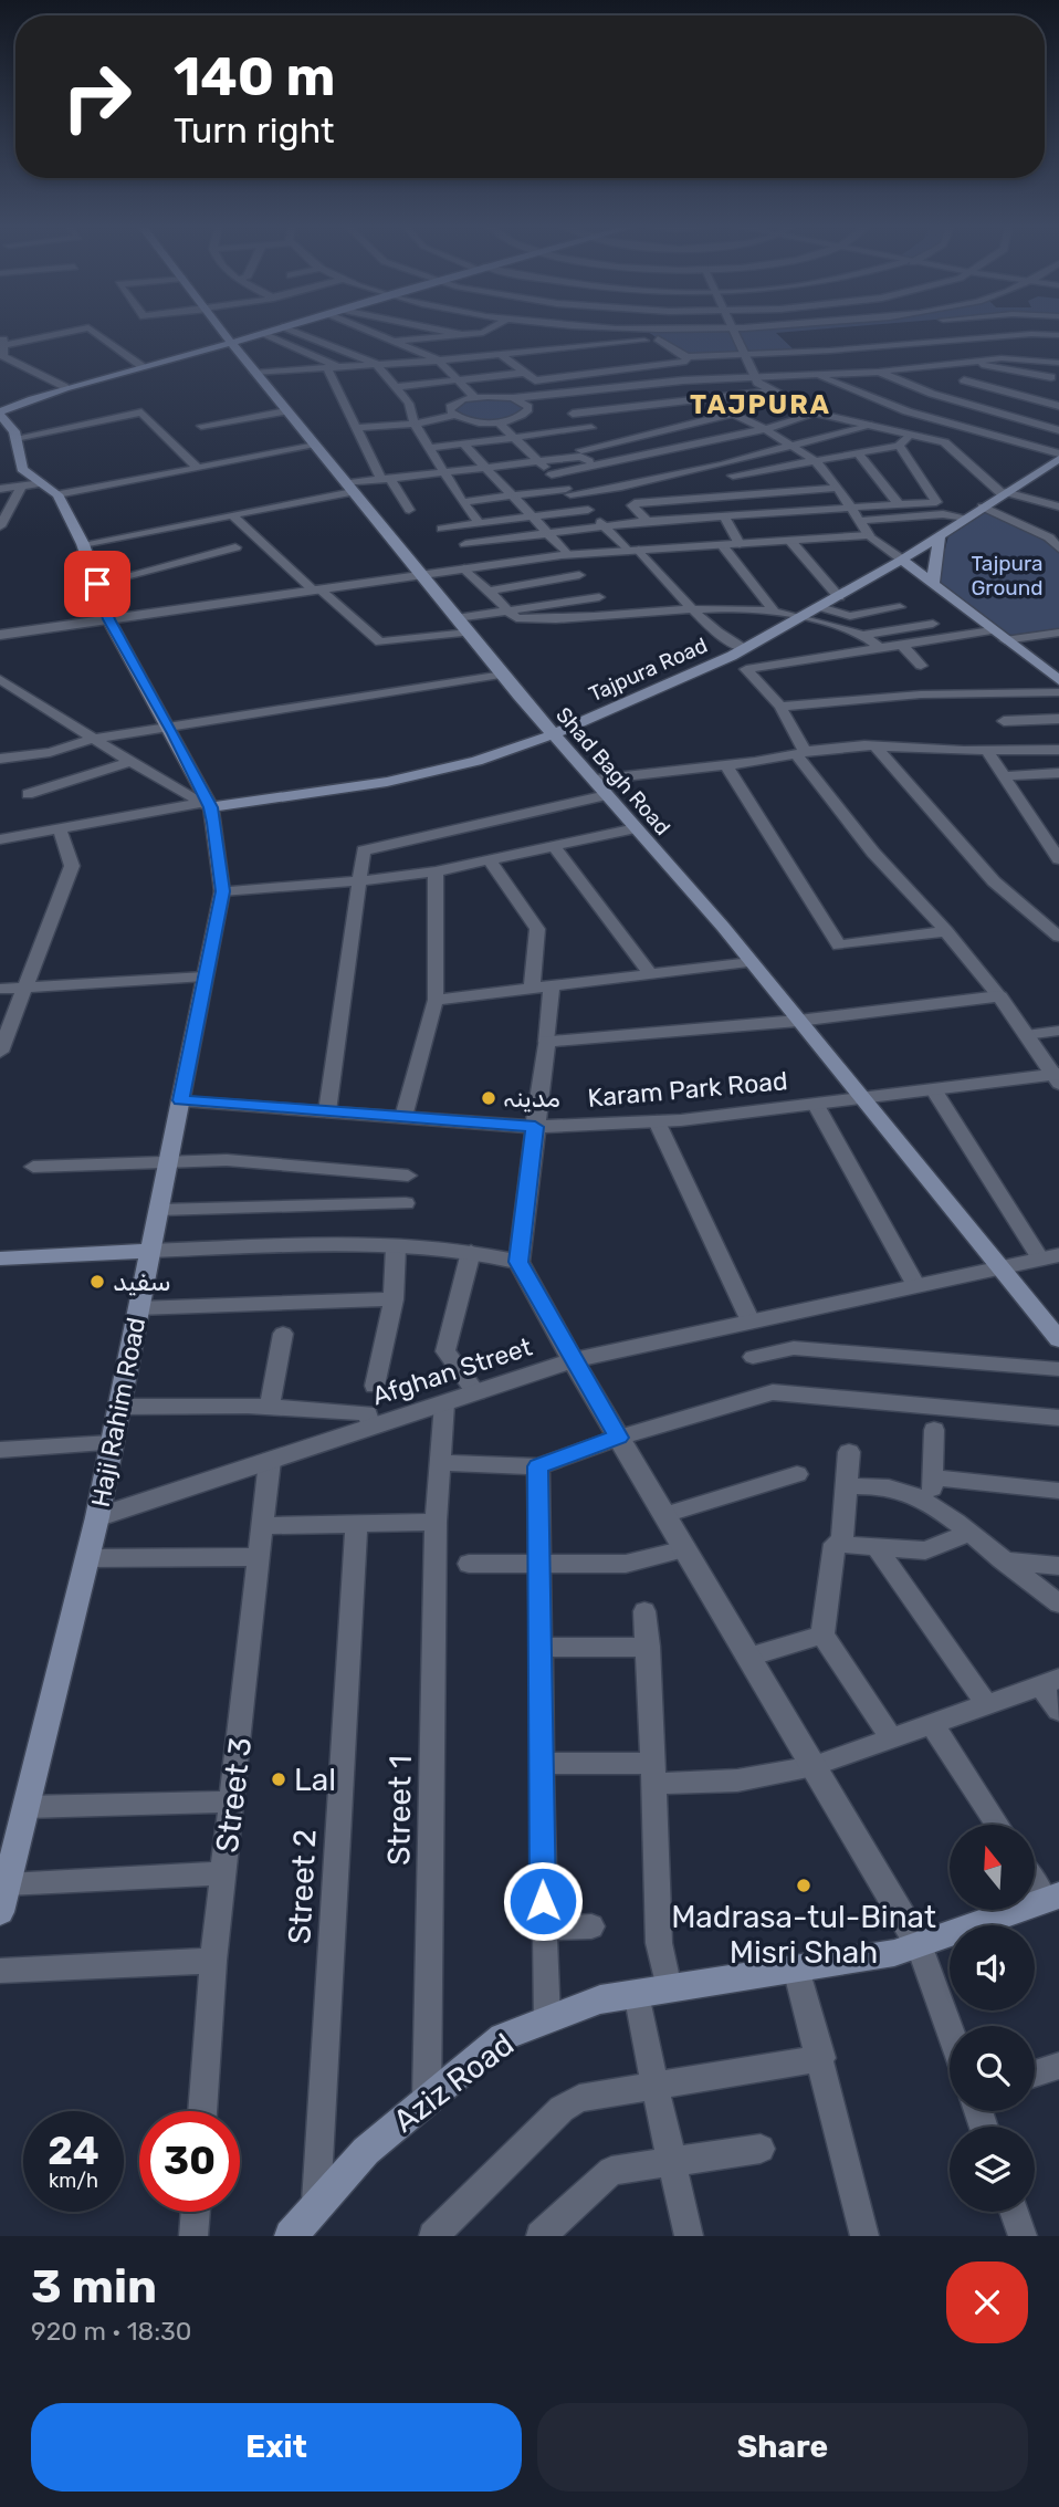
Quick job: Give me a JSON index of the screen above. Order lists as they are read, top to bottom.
{
  "streets": {
    "main road": [
      "Tajpura Road",
      "Shad Bagh Road",
      "Haji Rahim Road",
      "Aziz Road"
    ],
    "street": [
      "Karam Park Road",
      "Afghan Street",
      "Street 3",
      "Street 1",
      "Street 2"
    ]
  },
  "crossings": [
    ["Tajpura Road", "Shad Bagh Road"],
    ["Tajpura Road", "Haji Rahim Road"],
    ["Shad Bagh Road", "Karam Park Road"],
    ["Shad Bagh Road", "Afghan Street"],
    ["Karam Park Road", "Haji Rahim Road"],
    ["Afghan Street", "Haji Rahim Road"],
    ["Afghan Street", "Street 3"],
    ["Afghan Street", "Street 1"],
    ["Street 1", "Aziz Road"],
    ["Street 2", "Aziz Road"]
  ],
  "districts": ["TAJPURA"],
  "parks": ["Tajpura Ground"],
  "places": [
    "مدینہ",
    "سفید",
    "Lal",
    "Madrasa-tul-Binat Misri Shah"
  ],
  "north": "top",
  "page": {
    "turn": ["140 m", "Turn right"],
    "speed": "24 km/h",
    "limit": "30",
    "heading": ["3 min", "920 m · 18:30"],
    "buttons": ["Exit", "Share"]
  }
}
